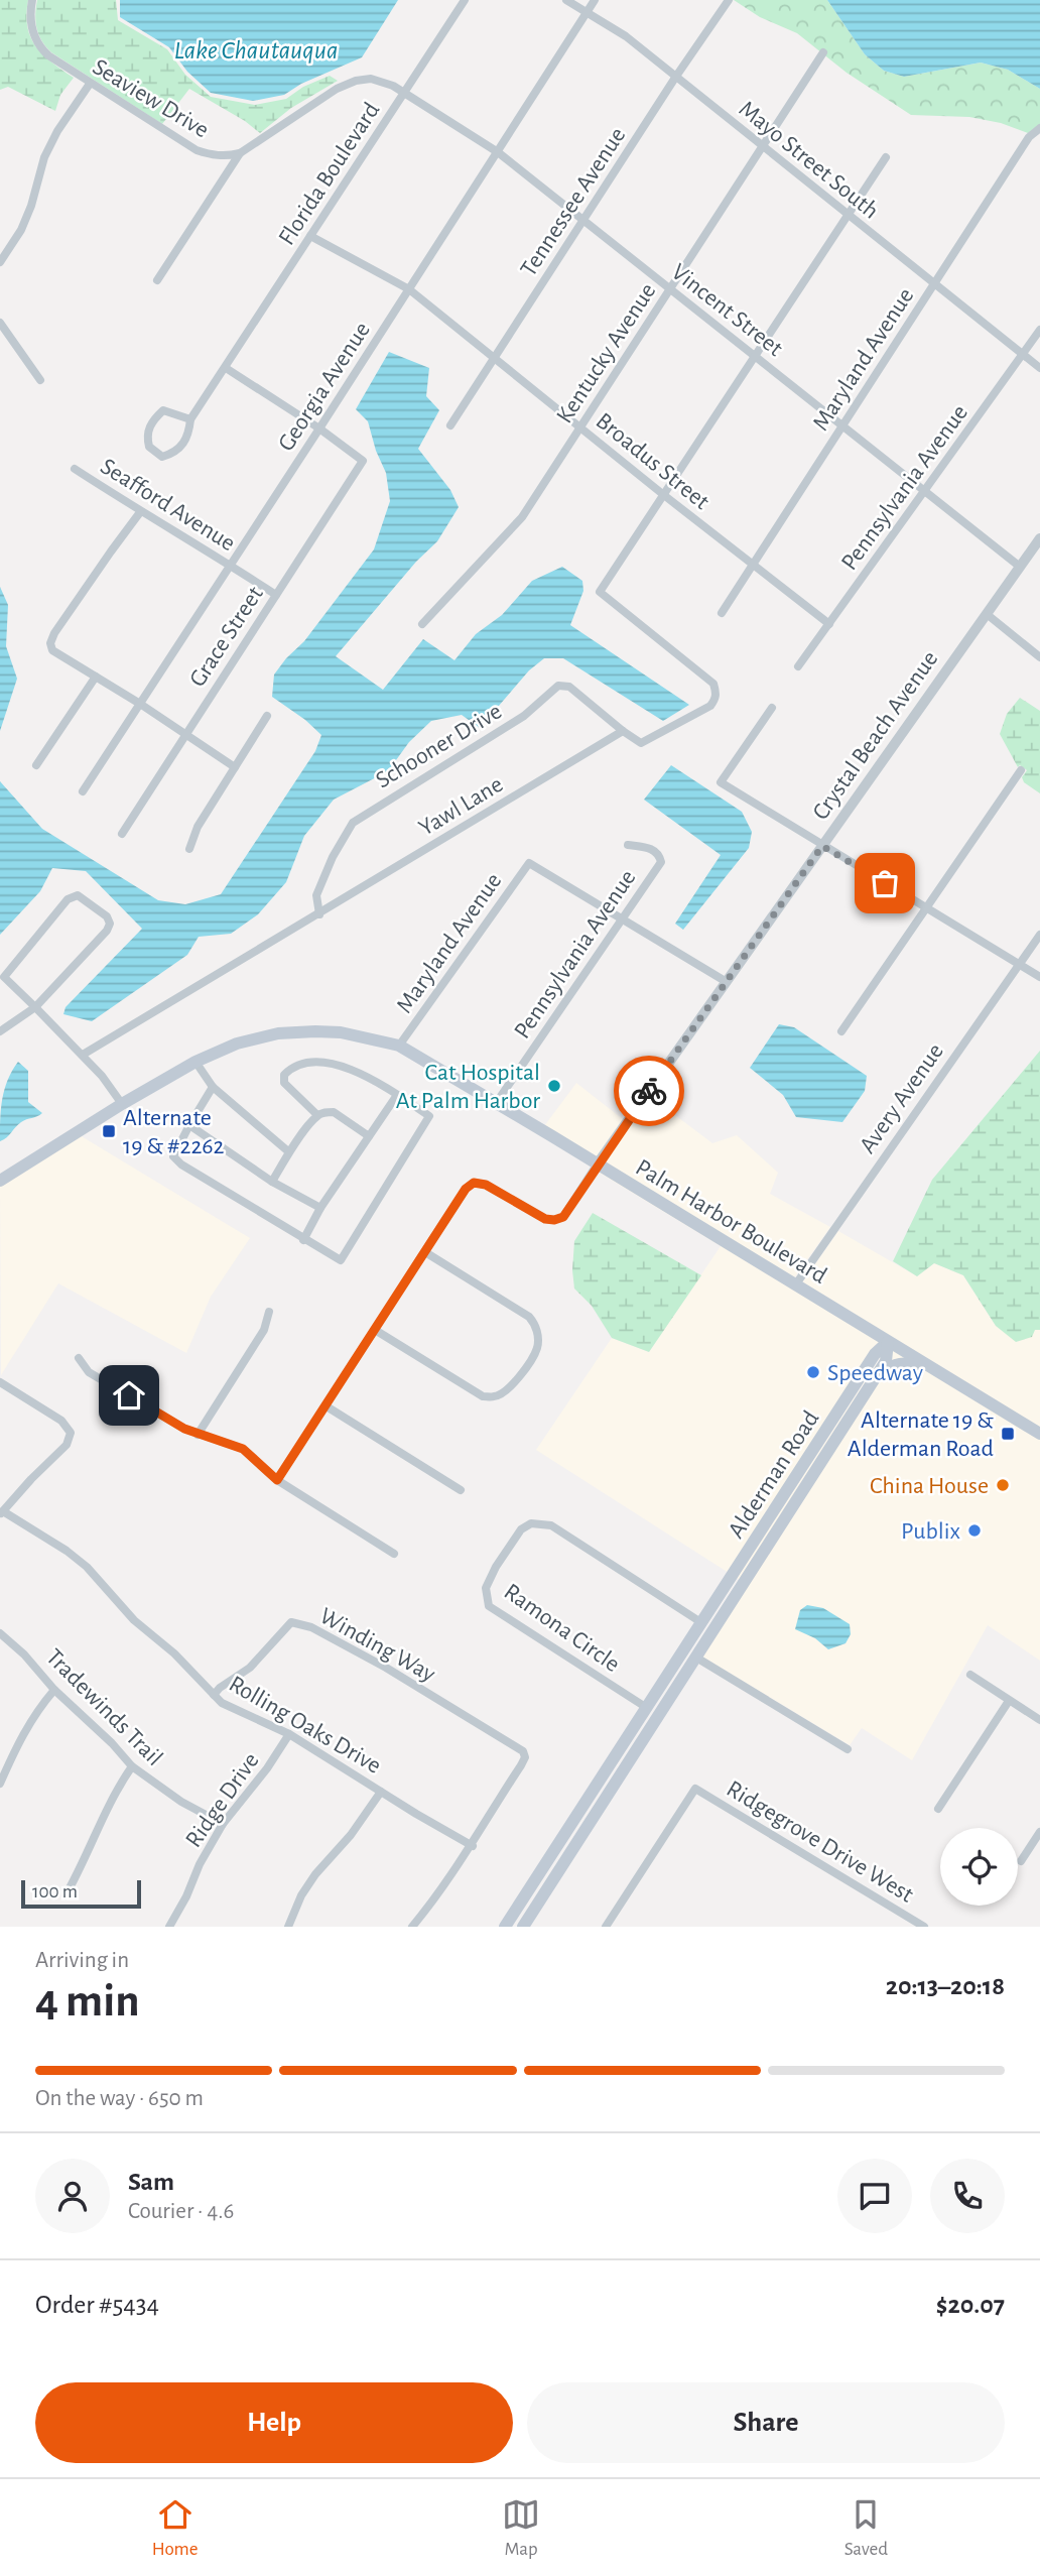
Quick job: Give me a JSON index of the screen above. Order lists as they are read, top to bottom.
{
  "streets": {
    "main road": ["Palm Harbor Boulevard", "Alderman Road"],
    "street": [
      "Seaview Drive",
      "Mayo Street South",
      "Florida Boulevard",
      "Tennessee Avenue",
      "Vincent Street",
      "Kentucky Avenue",
      "Maryland Avenue",
      "Georgia Avenue",
      "Broadus Street",
      "Pennsylvania Avenue",
      "Seafford Avenue",
      "Grace Street",
      "Crystal Beach Avenue",
      "Schooner Drive",
      "Yawl Lane",
      "Avery Avenue",
      "Ramona Circle",
      "Winding Way",
      "Tradewinds Trail",
      "Rolling Oaks Drive",
      "Ridge Drive",
      "Ridgegrove Drive West"
    ]
  },
  "crossings": [
    ["Mayo Street South", "Tennessee Avenue"],
    ["Mayo Street South", "Kentucky Avenue"],
    ["Mayo Street South", "Maryland Avenue"],
    ["Mayo Street South", "Georgia Avenue"],
    ["Mayo Street South", "Pennsylvania Avenue"],
    ["Florida Boulevard", "Vincent Street"],
    ["Florida Boulevard", "Broadus Street"],
    ["Tennessee Avenue", "Vincent Street"],
    ["Tennessee Avenue", "Broadus Street"],
    ["Vincent Street", "Kentucky Avenue"],
    ["Vincent Street", "Maryland Avenue"],
    ["Vincent Street", "Georgia Avenue"],
    ["Vincent Street", "Pennsylvania Avenue"],
    ["Vincent Street", "Crystal Beach Avenue"],
    ["Kentucky Avenue", "Broadus Street"],
    ["Maryland Avenue", "Broadus Street"],
    ["Maryland Avenue", "Pennsylvania Avenue"],
    ["Maryland Avenue", "Palm Harbor Boulevard"],
    ["Georgia Avenue", "Broadus Street"],
    ["Georgia Avenue", "Seafford Avenue"],
    ["Georgia Avenue", "Grace Street"],
    ["Broadus Street", "Pennsylvania Avenue"],
    ["Pennsylvania Avenue", "Palm Harbor Boulevard"],
    ["Seafford Avenue", "Grace Street"],
    ["Crystal Beach Avenue", "Palm Harbor Boulevard"],
    ["Schooner Drive", "Yawl Lane"],
    ["Avery Avenue", "Palm Harbor Boulevard"],
    ["Palm Harbor Boulevard", "Alderman Road"],
    ["Alderman Road", "Ramona Circle"],
    ["Winding Way", "Rolling Oaks Drive"],
    ["Tradewinds Trail", "Ridge Drive"],
    ["Rolling Oaks Drive", "Ridge Drive"]
  ],
  "water": ["Lake Chautauqua"],
  "places": {
    "other": [
      "Cat Hospital At Palm Harbor",
      "Speedway",
      "China House",
      "Publix"
    ],
    "transit": ["Alternate 19 & #2262", "Alternate 19 & Alderman Road"]
  },
  "scale_bar": "100 m",
  "page": {
    "scale": "100 m",
    "heading": ["4 min", "Arriving in", "20:13–20:18"],
    "panel": [
      "Sam",
      "Courier · 4.6",
      "Order #5434",
      "$20.07"
    ],
    "bar": "On the way · 650 m",
    "buttons": ["Help", "Share"],
    "tabs": ["Home", "Map", "Saved"]
  }
}
